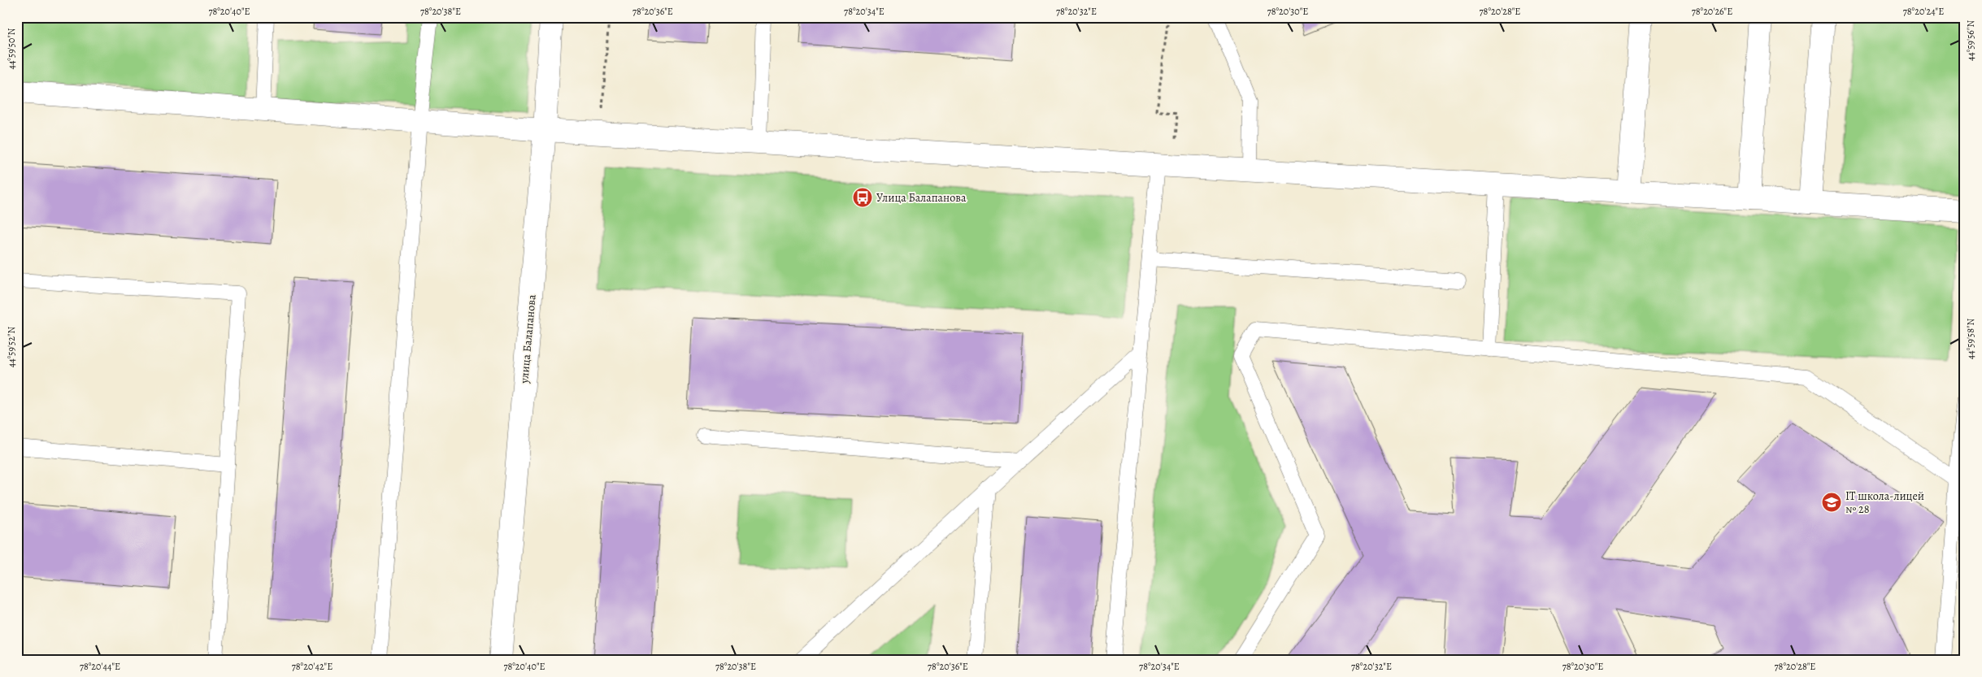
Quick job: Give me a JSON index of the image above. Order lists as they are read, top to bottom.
{
  "streets": {
    "street": ["улица Балапанова"]
  },
  "places": {
    "bus stop": ["Улица Балапанова"],
    "school or university": ["IT школа-лицей № 28"]
  },
  "coordinates": [
    "78°20'40\"E",
    "78°20'38\"E",
    "78°20'36\"E",
    "78°20'34\"E",
    "78°20'32\"E",
    "78°20'30\"E",
    "78°20'28\"E",
    "78°20'26\"E",
    "78°20'24\"E",
    "44°59'56\"N",
    "44°59'50\"N",
    "44°59'58\"N",
    "44°59'52\"N",
    "78°20'44\"E",
    "78°20'42\"E"
  ]
}
